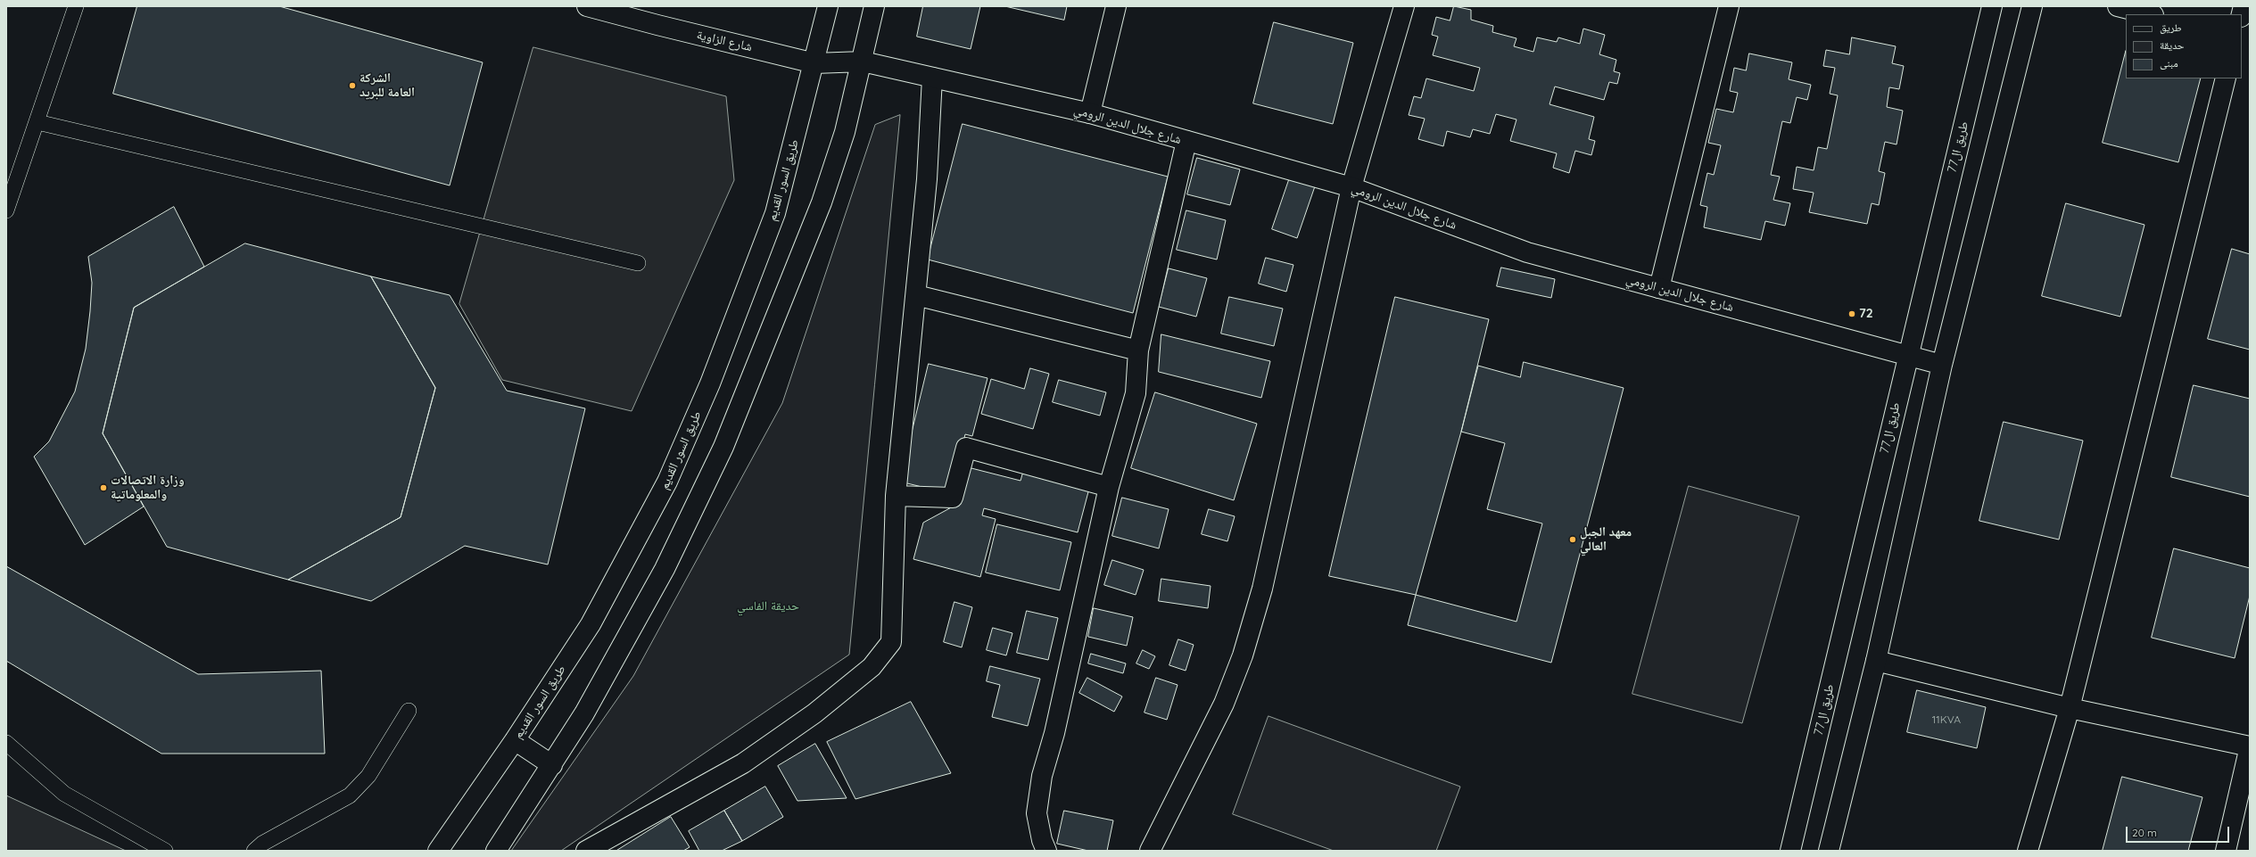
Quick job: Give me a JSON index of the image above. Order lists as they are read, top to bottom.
{
  "streets": {
    "main road": [
      "شارع الزاوية",
      "شارع جلال الدين الرومي",
      "طريق ال77",
      "طريق السور القديم"
    ]
  },
  "crossings": [
    ["شارع الزاوية", "شارع جلال الدين الرومي"],
    ["شارع الزاوية", "طريق السور القديم"],
    ["شارع جلال الدين الرومي", "طريق ال77"]
  ],
  "parks": ["حديقة الفاسي"],
  "places": [
    "الشركة العامة للبريد",
    "72",
    "وزارة الاتصالات والمعلوماتية",
    "معهد الجبل العالي"
  ],
  "house_numbers": ["11KVA"],
  "legend": ["طريق", "حديقة", "مبنى"],
  "scale_bar": "20 m"
}
